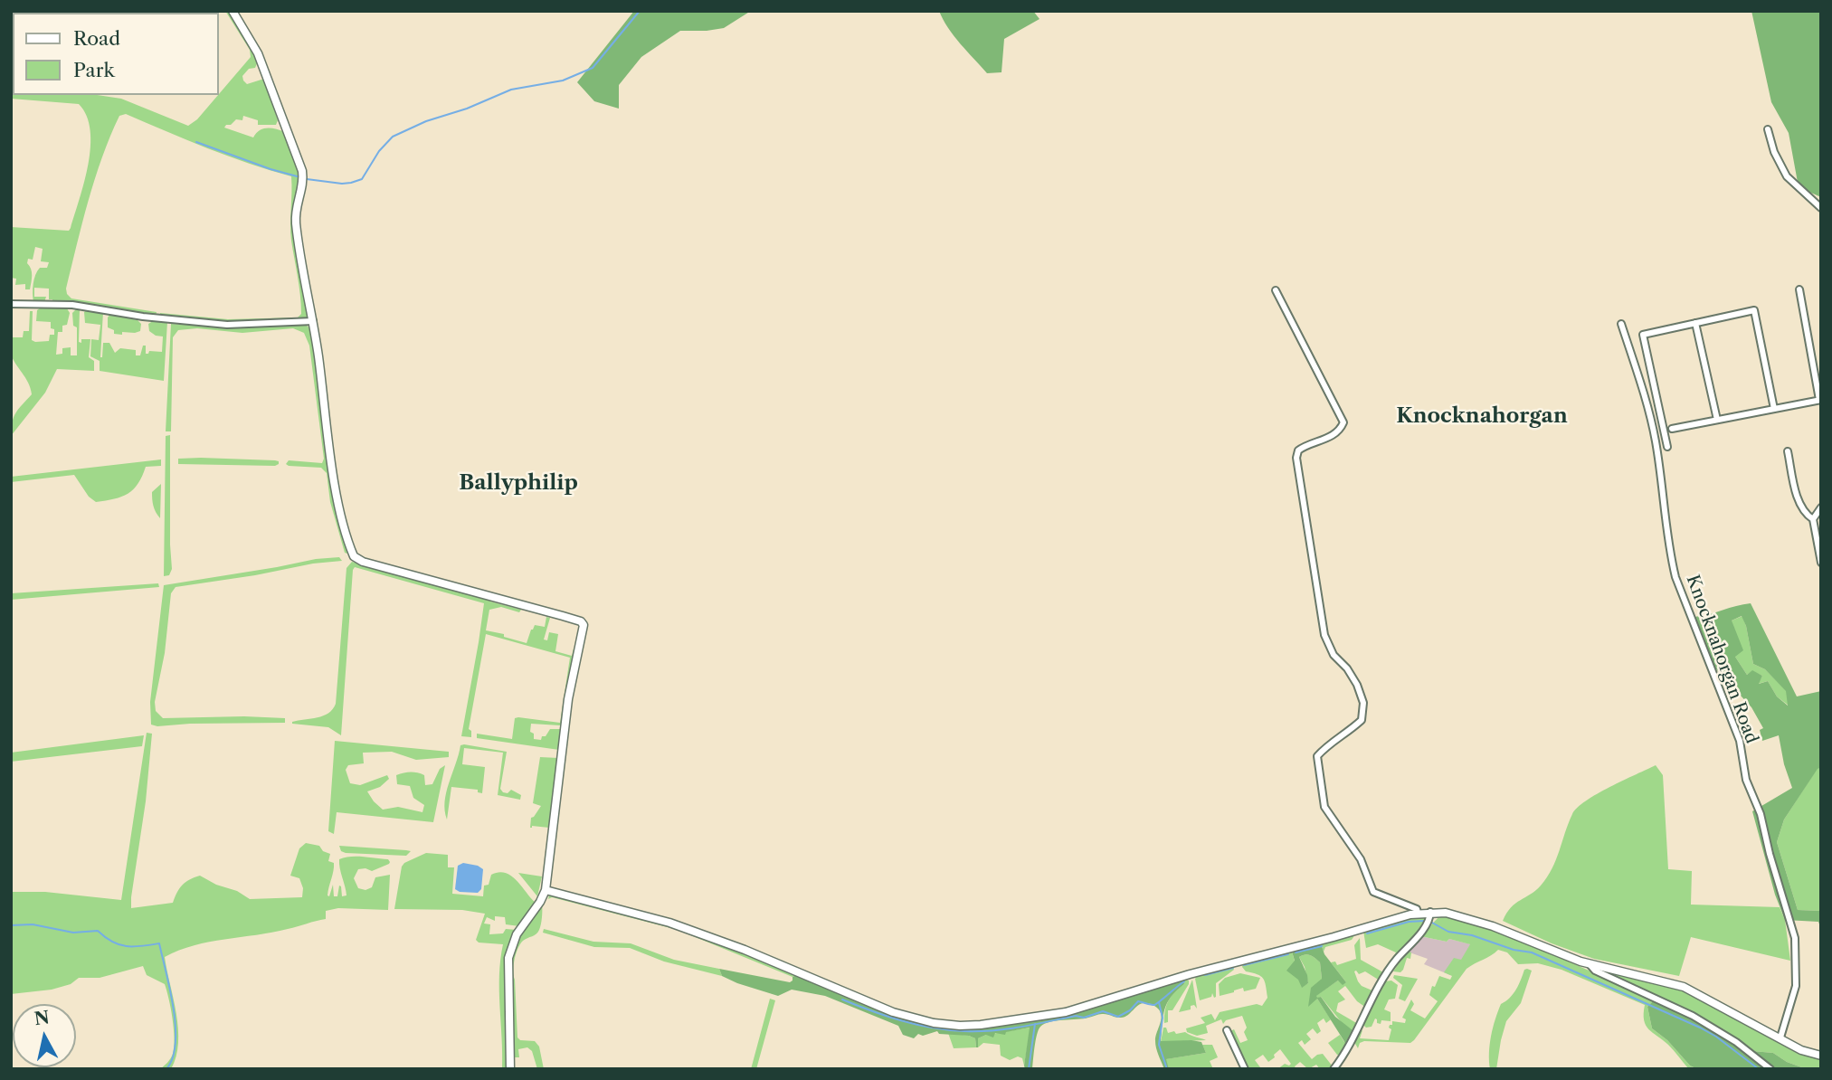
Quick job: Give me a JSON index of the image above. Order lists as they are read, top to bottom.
{
  "streets": {
    "street": ["Knocknahorgan Road"]
  },
  "districts": ["Knocknahorgan", "Ballyphilip"],
  "legend": ["Road", "Park"],
  "north": "top"
}
